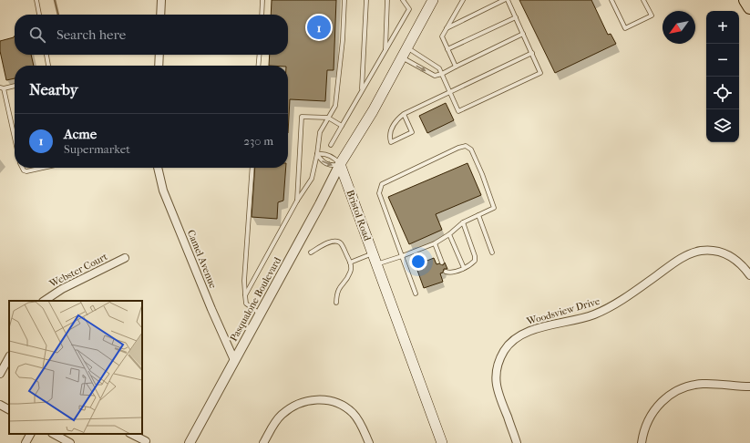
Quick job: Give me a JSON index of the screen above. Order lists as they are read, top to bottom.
{
  "streets": {
    "main road": ["Bristol Road"],
    "street": [
      "Camel Avenue",
      "Webster Court",
      "Pasqualone Boulevard",
      "Woodsview Drive"
    ]
  },
  "crossings": [
    ["Bristol Road", "Pasqualone Boulevard"],
    ["Camel Avenue", "Pasqualone Boulevard"]
  ],
  "north": "bottom left",
  "page": {
    "map_buttons": ["+", "−"],
    "pins": "1",
    "search": "Search here",
    "heading": "Nearby",
    "list": [
      {
        "mark": "1",
        "name": "Acme",
        "note": "Supermarket",
        "value": "230 m"
      }
    ]
  }
}
